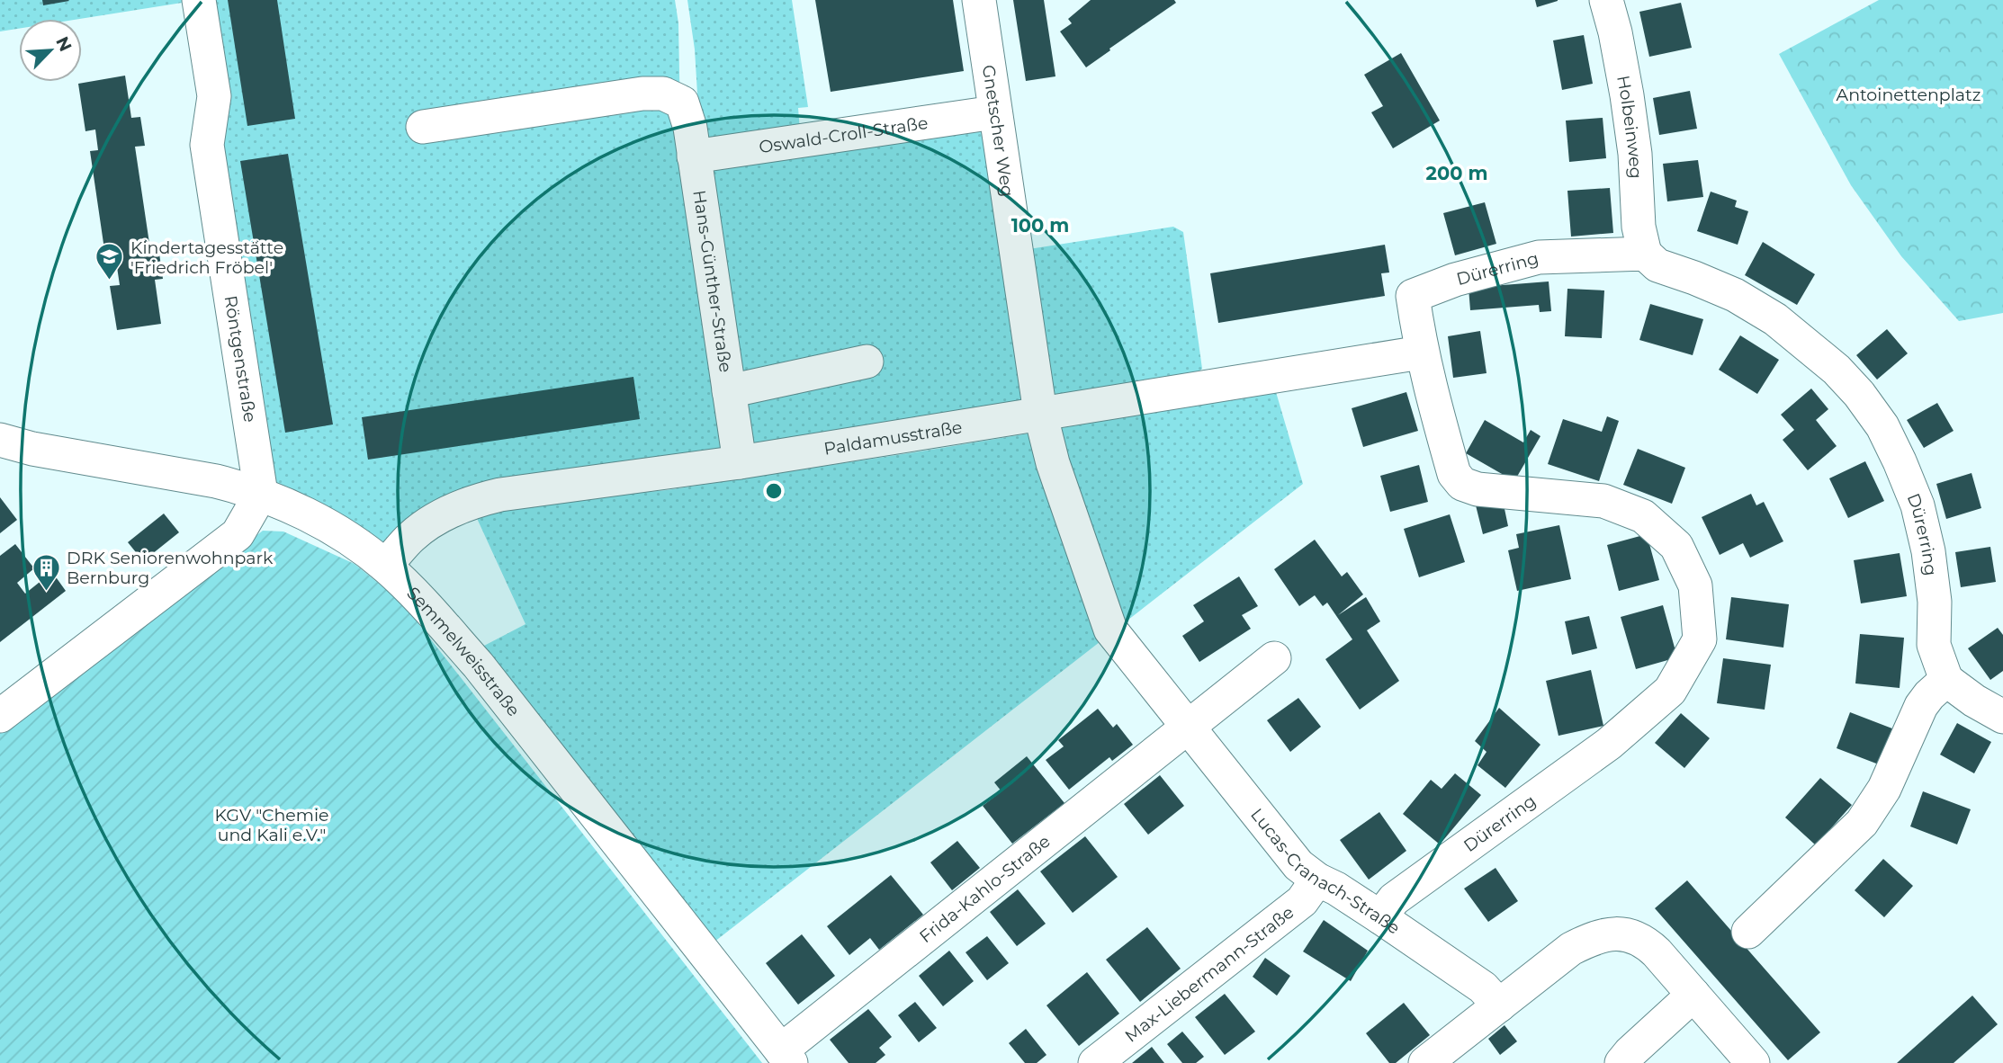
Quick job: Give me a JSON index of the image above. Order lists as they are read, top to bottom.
{
  "streets": {
    "street": [
      "Holbeinweg",
      "Gnetscher Weg",
      "Oswald-Croll-Straße",
      "Dürerring",
      "Hans-Günther-Straße",
      "Röntgenstraße",
      "Paldamusstraße",
      "Semmelweisstraße",
      "Lucas-Cranach-Straße",
      "Frida-Kahlo-Straße",
      "Max-Liebermann-Straße"
    ]
  },
  "crossings": [
    ["Holbeinweg", "Dürerring"],
    ["Gnetscher Weg", "Oswald-Croll-Straße"],
    ["Gnetscher Weg", "Paldamusstraße"],
    ["Gnetscher Weg", "Lucas-Cranach-Straße"],
    ["Oswald-Croll-Straße", "Hans-Günther-Straße"],
    ["Dürerring", "Paldamusstraße"],
    ["Dürerring", "Lucas-Cranach-Straße"],
    ["Hans-Günther-Straße", "Paldamusstraße"],
    ["Röntgenstraße", "Semmelweisstraße"],
    ["Paldamusstraße", "Semmelweisstraße"],
    ["Paldamusstraße", "Lucas-Cranach-Straße"],
    ["Semmelweisstraße", "Frida-Kahlo-Straße"],
    ["Lucas-Cranach-Straße", "Frida-Kahlo-Straße"],
    ["Lucas-Cranach-Straße", "Max-Liebermann-Straße"]
  ],
  "parks": ["Antoinettenplatz", "KGV \"Chemie und Kali e.V.\""],
  "places": {
    "school or university": ["Kindertagesstätte 'Friedrich Fröbel'"],
    "building": ["DRK Seniorenwohnpark Bernburg"]
  },
  "north": "top right",
  "rings": ["200 m", "100 m"]
}
